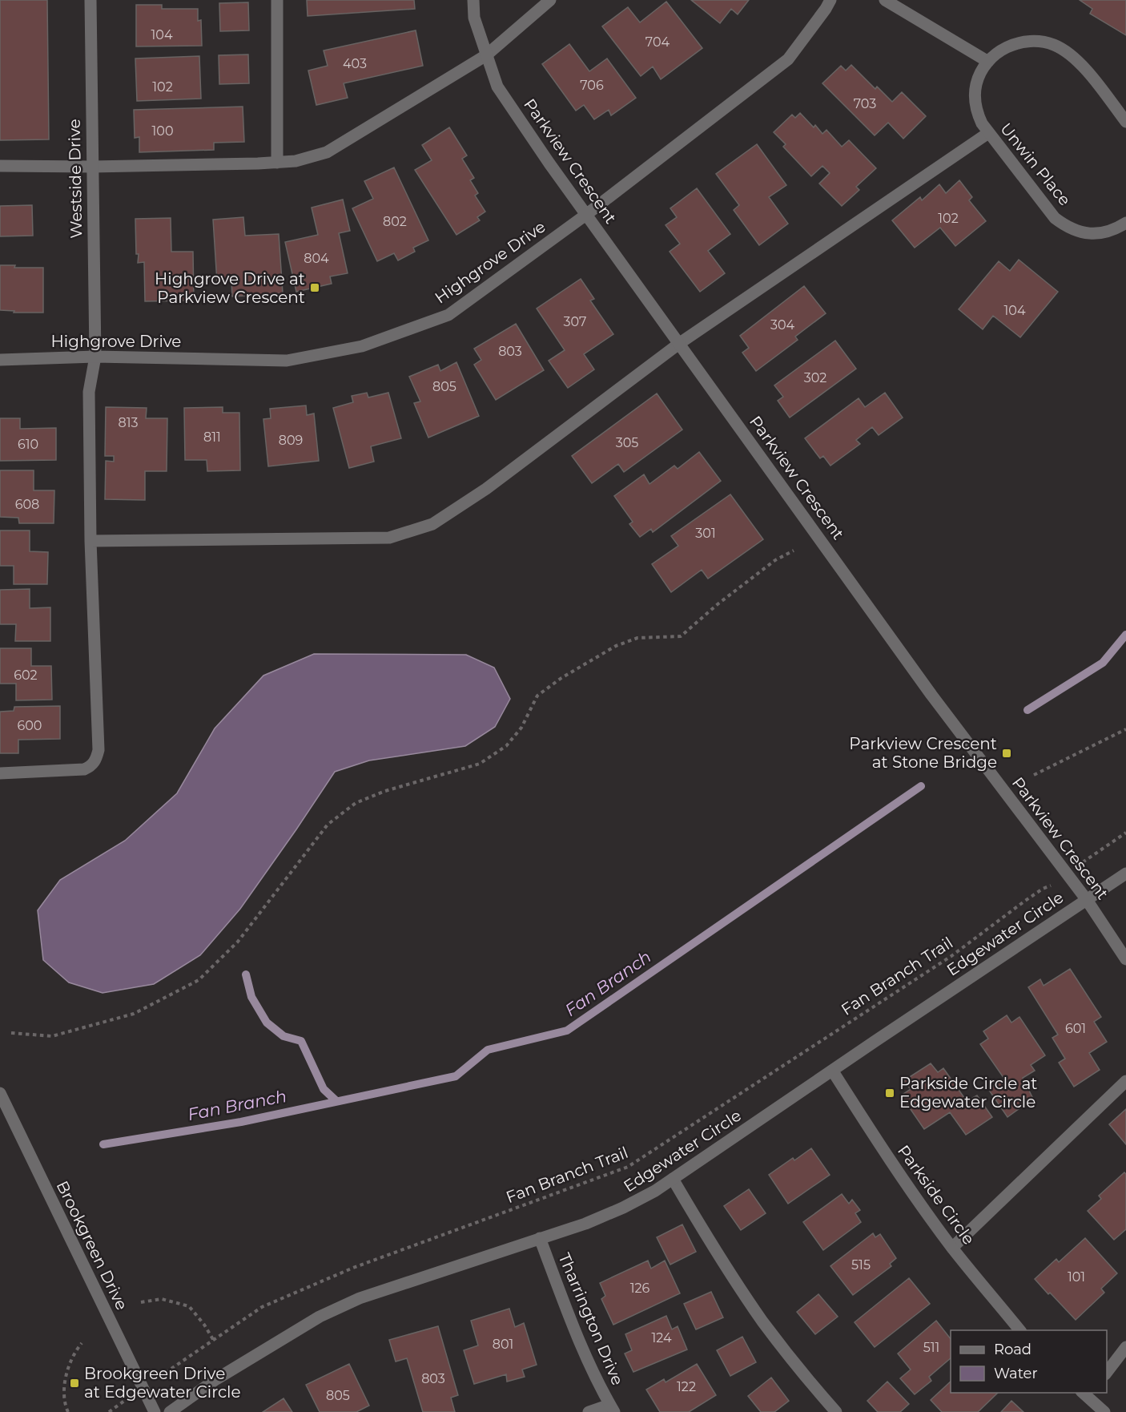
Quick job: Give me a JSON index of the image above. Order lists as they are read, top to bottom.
{
  "streets": {
    "street": [
      "Parkview Crescent",
      "Unwin Place",
      "Westside Drive",
      "Highgrove Drive",
      "Edgewater Circle",
      "Parkside Circle",
      "Brookgreen Drive",
      "Tharrington Drive"
    ],
    "path": ["Fan Branch Trail"]
  },
  "crossings": [
    ["Parkview Crescent", "Highgrove Drive"],
    ["Parkview Crescent", "Edgewater Circle"],
    ["Westside Drive", "Highgrove Drive"],
    ["Edgewater Circle", "Parkside Circle"],
    ["Edgewater Circle", "Tharrington Drive"]
  ],
  "water": ["Fan Branch"],
  "places": {
    "transit": [
      "Highgrove Drive at Parkview Crescent",
      "Parkview Crescent at Stone Bridge",
      "Parkside Circle at Edgewater Circle",
      "Brookgreen Drive at Edgewater Circle"
    ]
  },
  "house_numbers": [
    "104",
    "704",
    "403",
    "706",
    "102",
    "703",
    "100",
    "102",
    "802",
    "804",
    "104",
    "307",
    "304",
    "803",
    "302",
    "805",
    "813",
    "811",
    "809",
    "305",
    "610",
    "608",
    "301",
    "602",
    "600",
    "601",
    "515",
    "101",
    "126",
    "124",
    "801",
    "511",
    "803",
    "122",
    "805"
  ],
  "legend": ["Road", "Water"]
}
